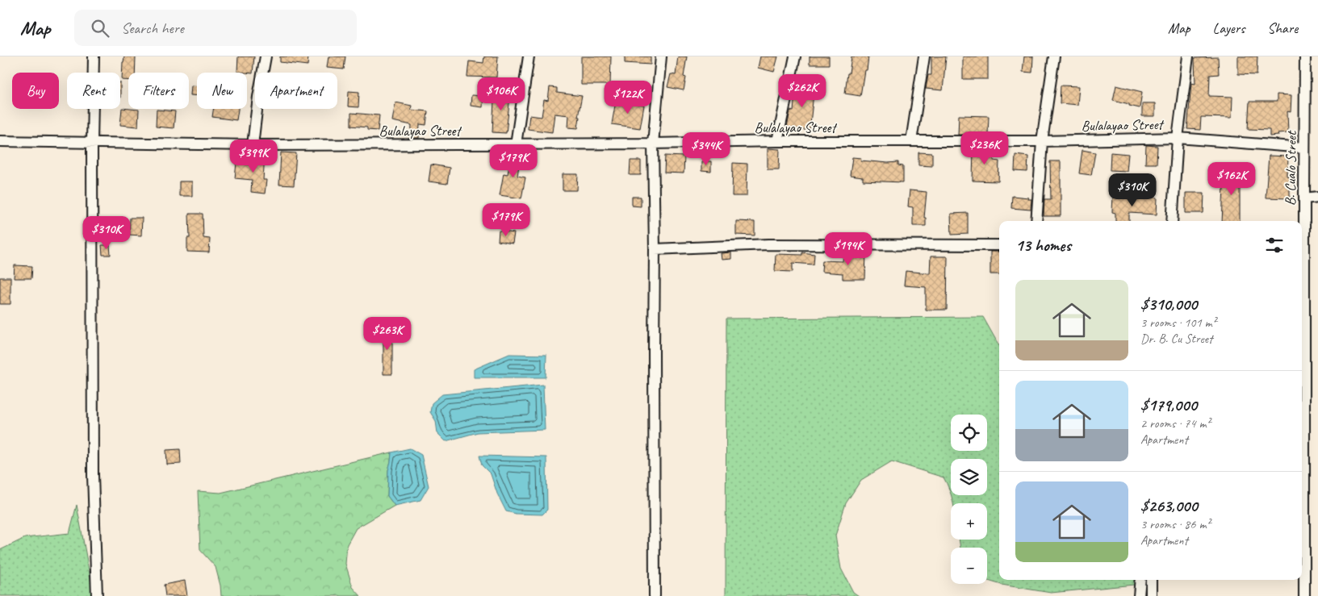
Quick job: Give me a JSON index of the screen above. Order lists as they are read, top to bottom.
{
  "streets": {
    "street": ["Bulalayao Street", "B. Cualo Street"]
  },
  "crossings": [
    ["Bulalayao Street", "B. Cualo Street"]
  ],
  "page": {
    "header": "Map",
    "search": "Search here",
    "nav": ["Map", "Layers", "Share"],
    "chip": [
      "Buy",
      "Rent",
      "Filters",
      "New",
      "Apartment"
    ],
    "price": [
      "$262K",
      "$106K",
      "$122K",
      "$236K",
      "$344K",
      "$399K",
      "$179K",
      "$162K",
      "$310K",
      "$179K",
      "$310K",
      "$194K",
      "$263K"
    ],
    "heading": "13 homes",
    "list": [
      {
        "name": "$310,000",
        "note": "3 rooms · 101 m² · Dr. B. Cu Street"
      },
      {
        "name": "$179,000",
        "note": "2 rooms · 74 m² · Apartment"
      },
      {
        "name": "$263,000",
        "note": "3 rooms · 86 m² · Apartment"
      }
    ],
    "map_buttons": ["+", "−"]
  }
}
